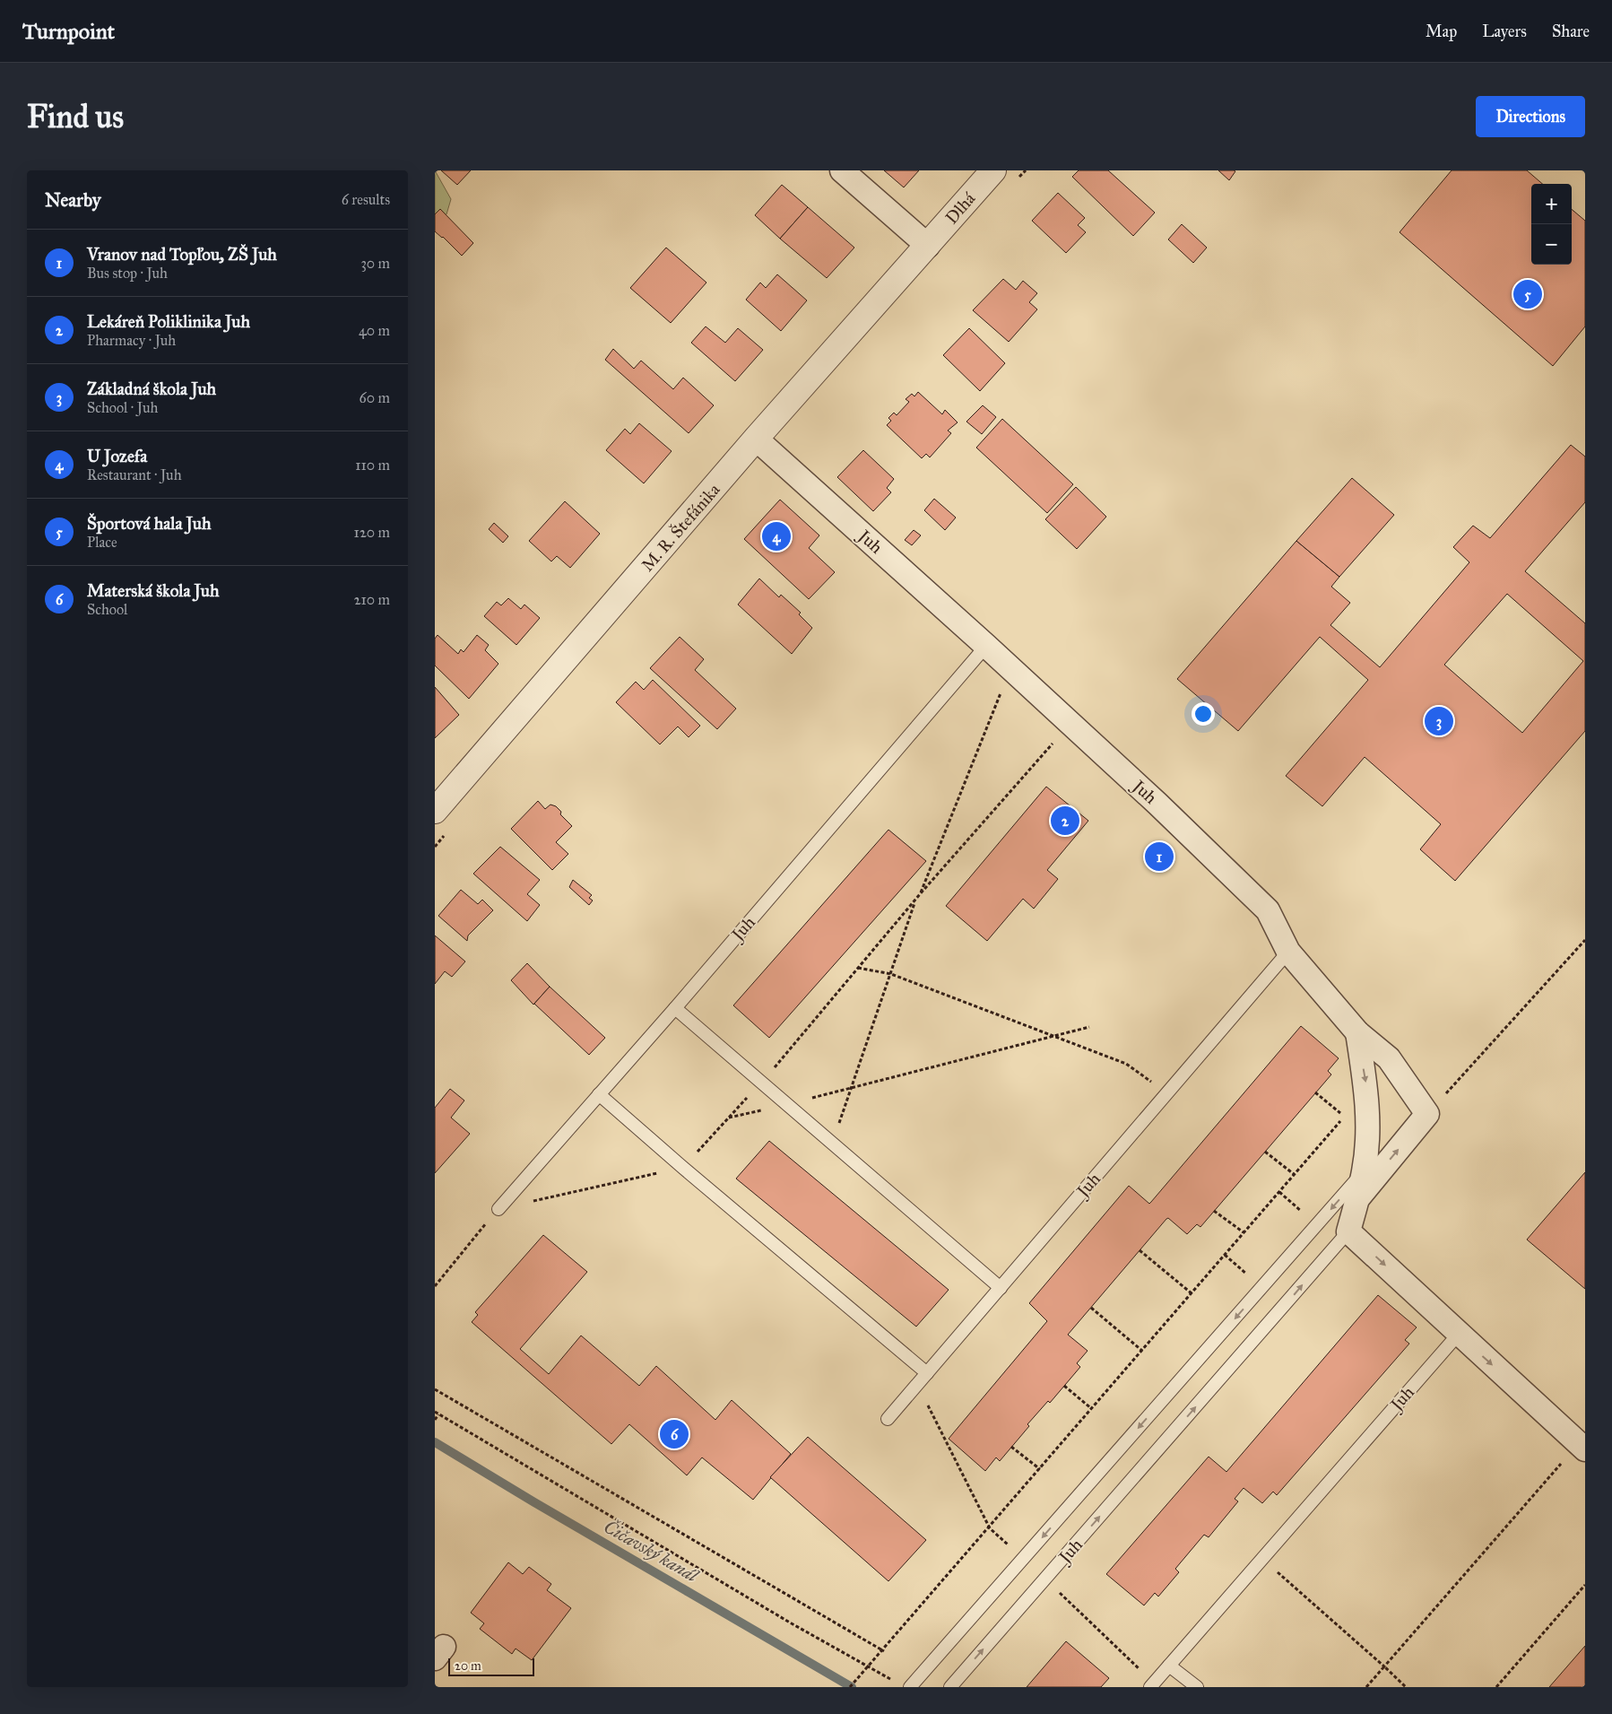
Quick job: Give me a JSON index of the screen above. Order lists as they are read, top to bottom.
{
  "streets": {
    "street": ["Dlhá", "M. R. Štefánika", "Juh"]
  },
  "crossings": [
    ["Dlhá", "M. R. Štefánika"],
    ["M. R. Štefánika", "Juh"]
  ],
  "water": ["Čičavský kanál"],
  "scale_bar": "20 m",
  "page": {
    "header": "Turnpoint",
    "nav": ["Map", "Layers", "Share"],
    "buttons": "Directions",
    "title": "Find us",
    "heading": ["Nearby", "6 results"],
    "map_buttons": ["+", "−"],
    "list": [
      {
        "mark": "1",
        "name": "Vranov nad Topľou, ZŠ Juh",
        "note": "Bus stop · Juh",
        "value": "30 m"
      },
      {
        "mark": "2",
        "name": "Lekáreň Poliklinika Juh",
        "note": "Pharmacy · Juh",
        "value": "40 m"
      },
      {
        "mark": "3",
        "name": "Základná škola Juh",
        "note": "School · Juh",
        "value": "60 m"
      },
      {
        "mark": "4",
        "name": "U Jozefa",
        "note": "Restaurant · Juh",
        "value": "110 m"
      },
      {
        "mark": "5",
        "name": "Športová hala Juh",
        "note": "Place",
        "value": "120 m"
      },
      {
        "mark": "6",
        "name": "Materská škola Juh",
        "note": "School",
        "value": "210 m"
      }
    ],
    "pins": [
      "5",
      "4",
      "3",
      "2",
      "1",
      "6"
    ],
    "scale": "20 m"
  }
}
